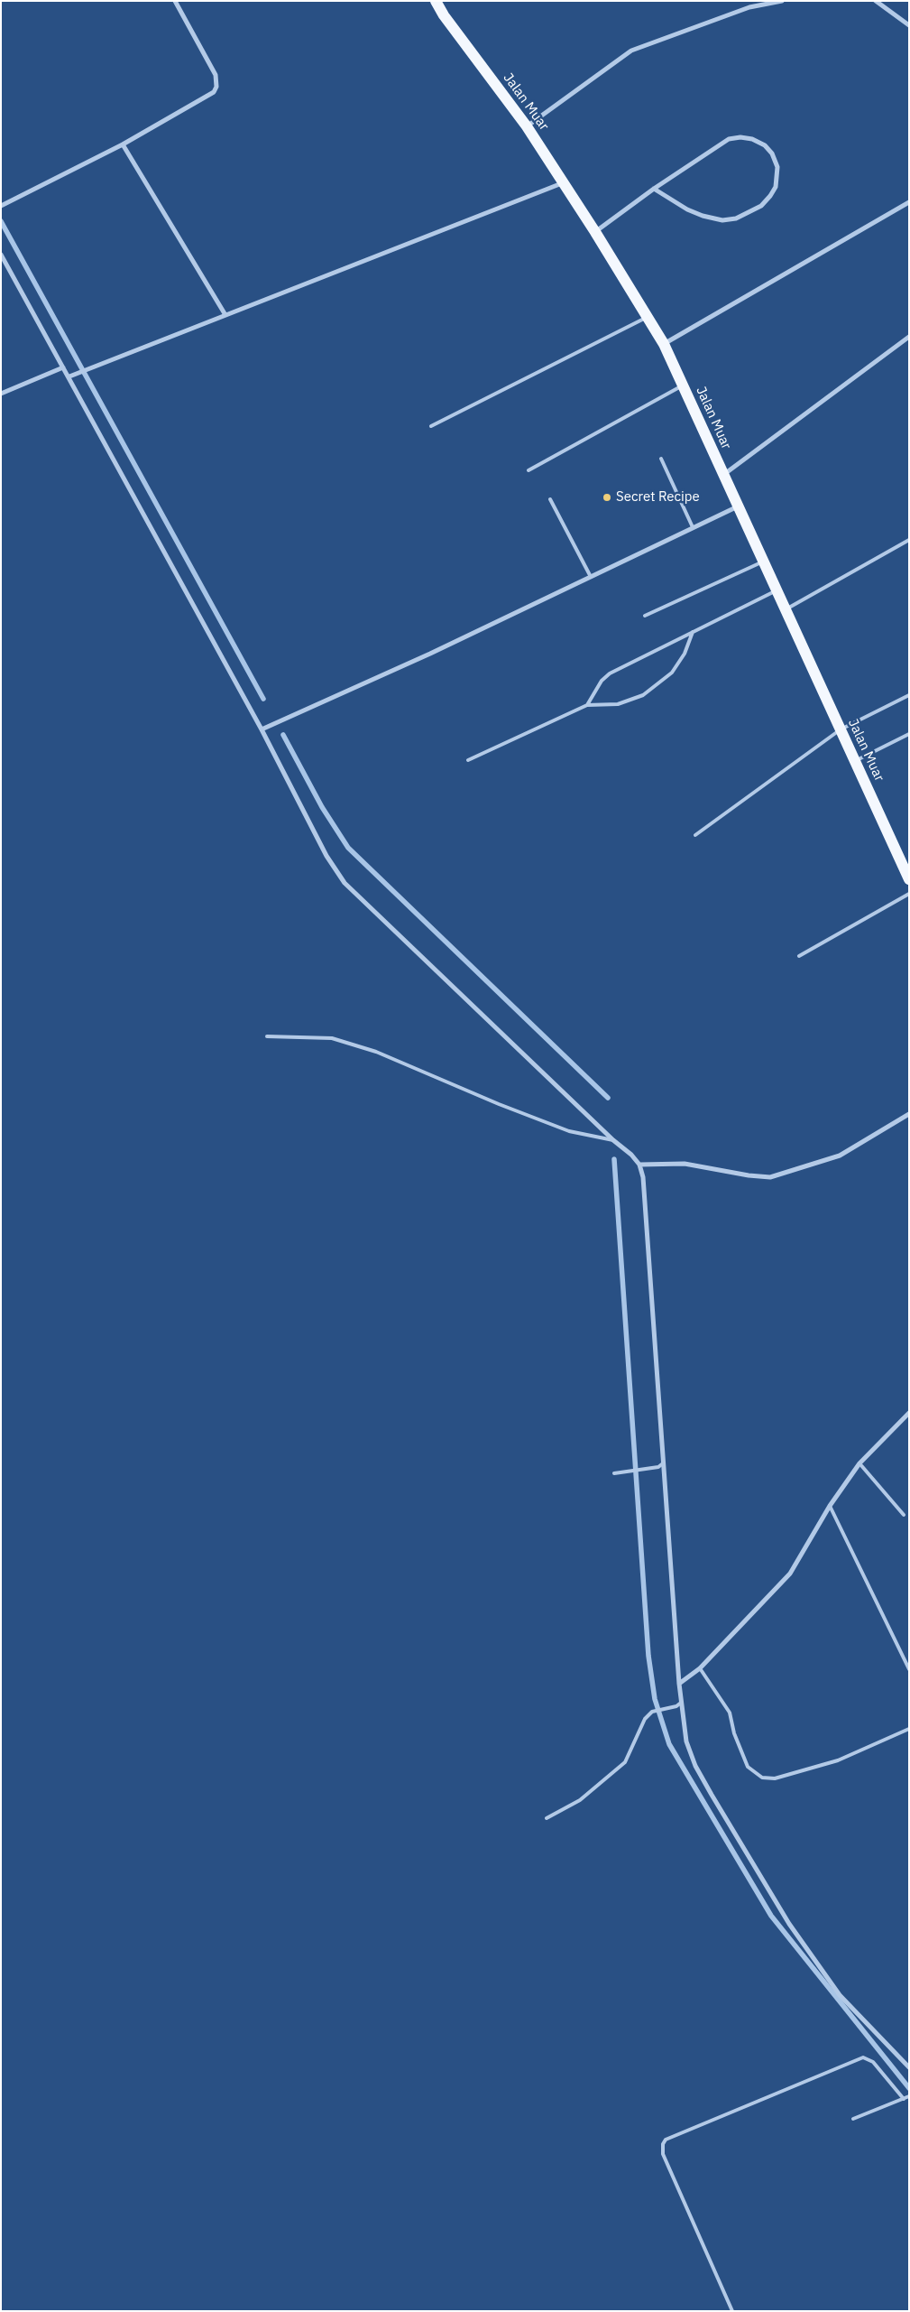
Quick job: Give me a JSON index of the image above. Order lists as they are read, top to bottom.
{
  "streets": {
    "main road": ["Jalan Muar"]
  },
  "places": ["Secret Recipe"]
}
